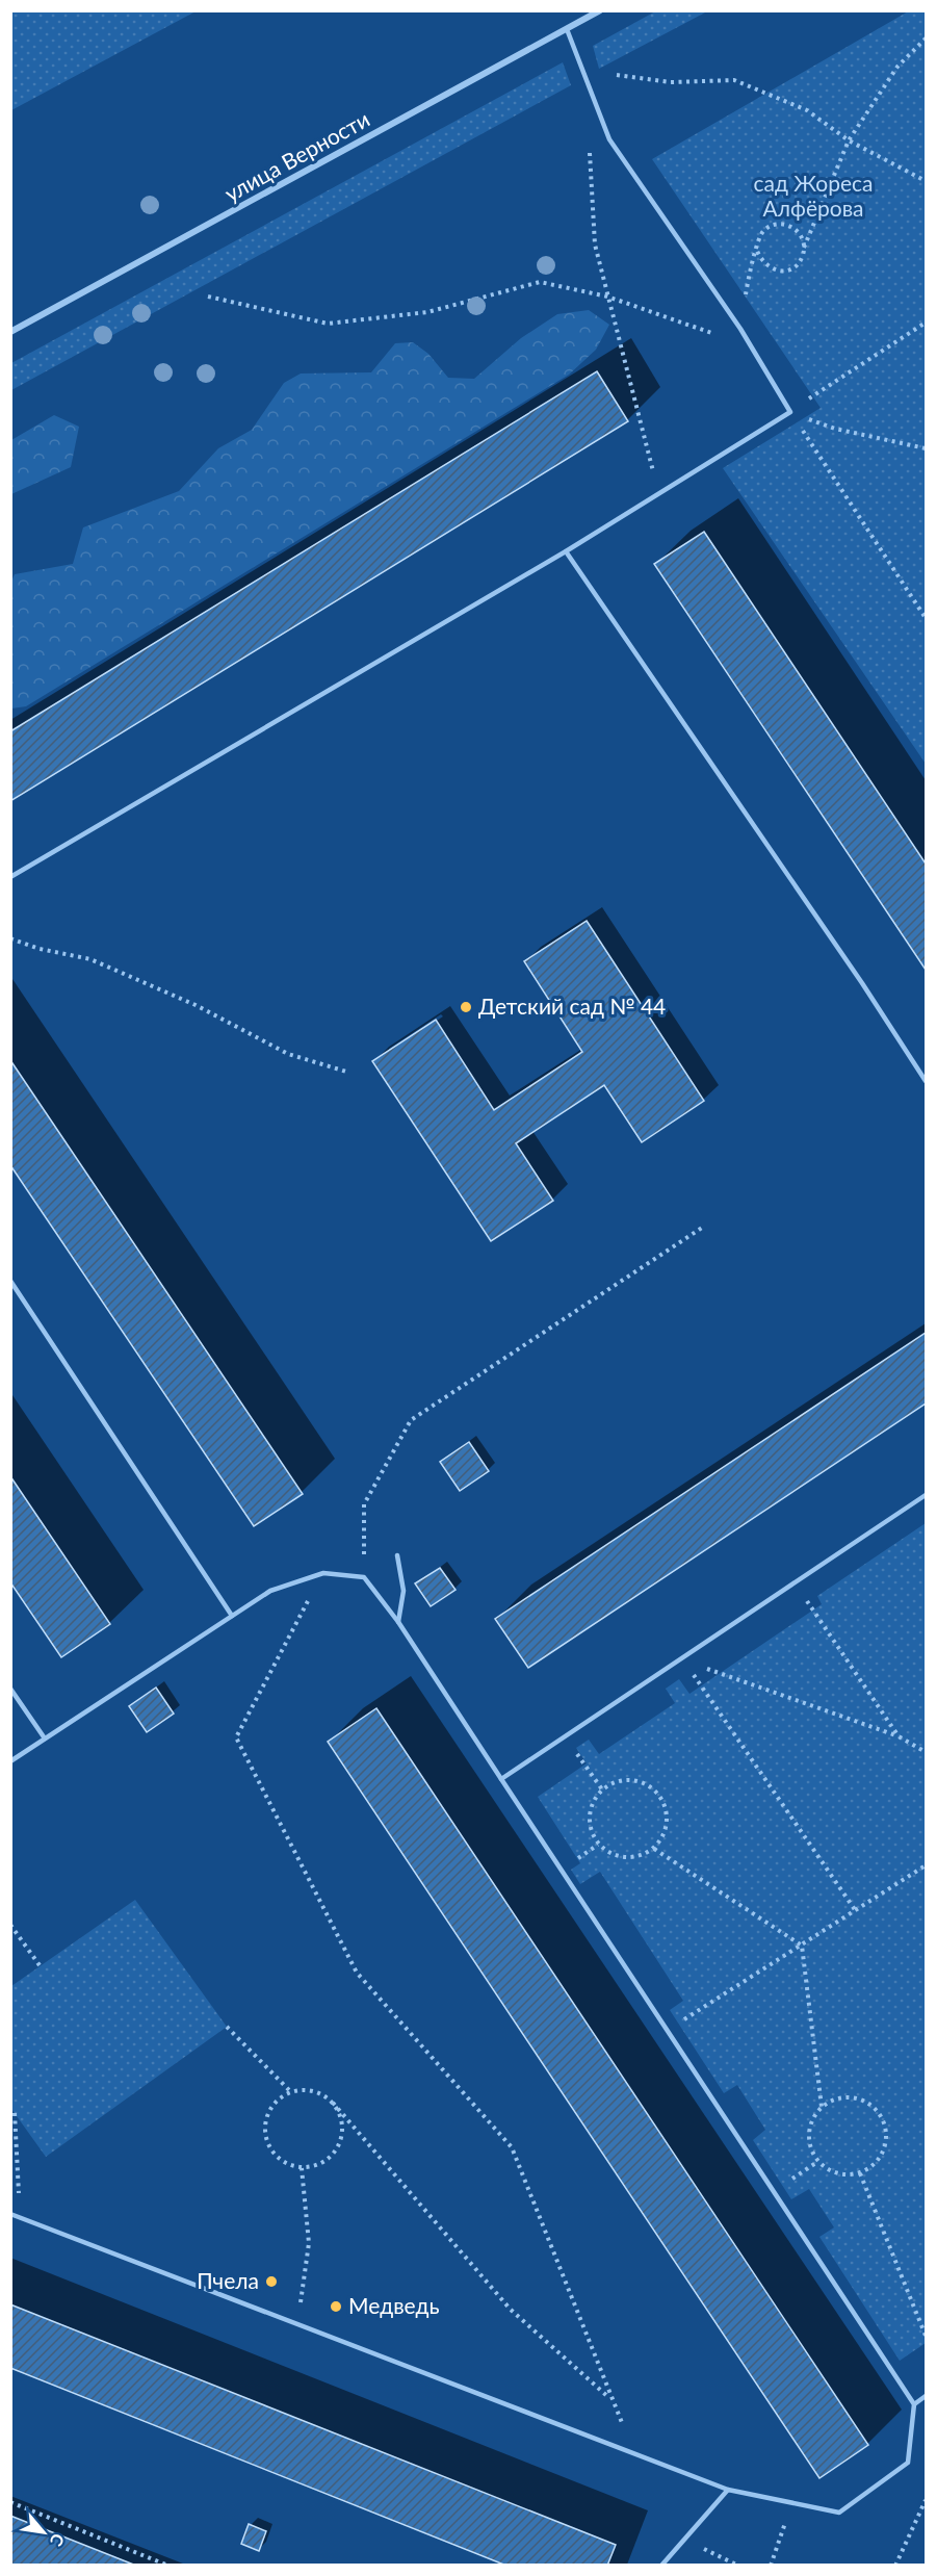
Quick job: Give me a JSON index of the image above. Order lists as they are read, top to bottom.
{
  "streets": {
    "street": ["улица Верности"]
  },
  "parks": ["сад Жореса Алфёрова"],
  "places": ["Детский сад № 44", "Пчела", "Медведь"],
  "north": "bottom right"
}
